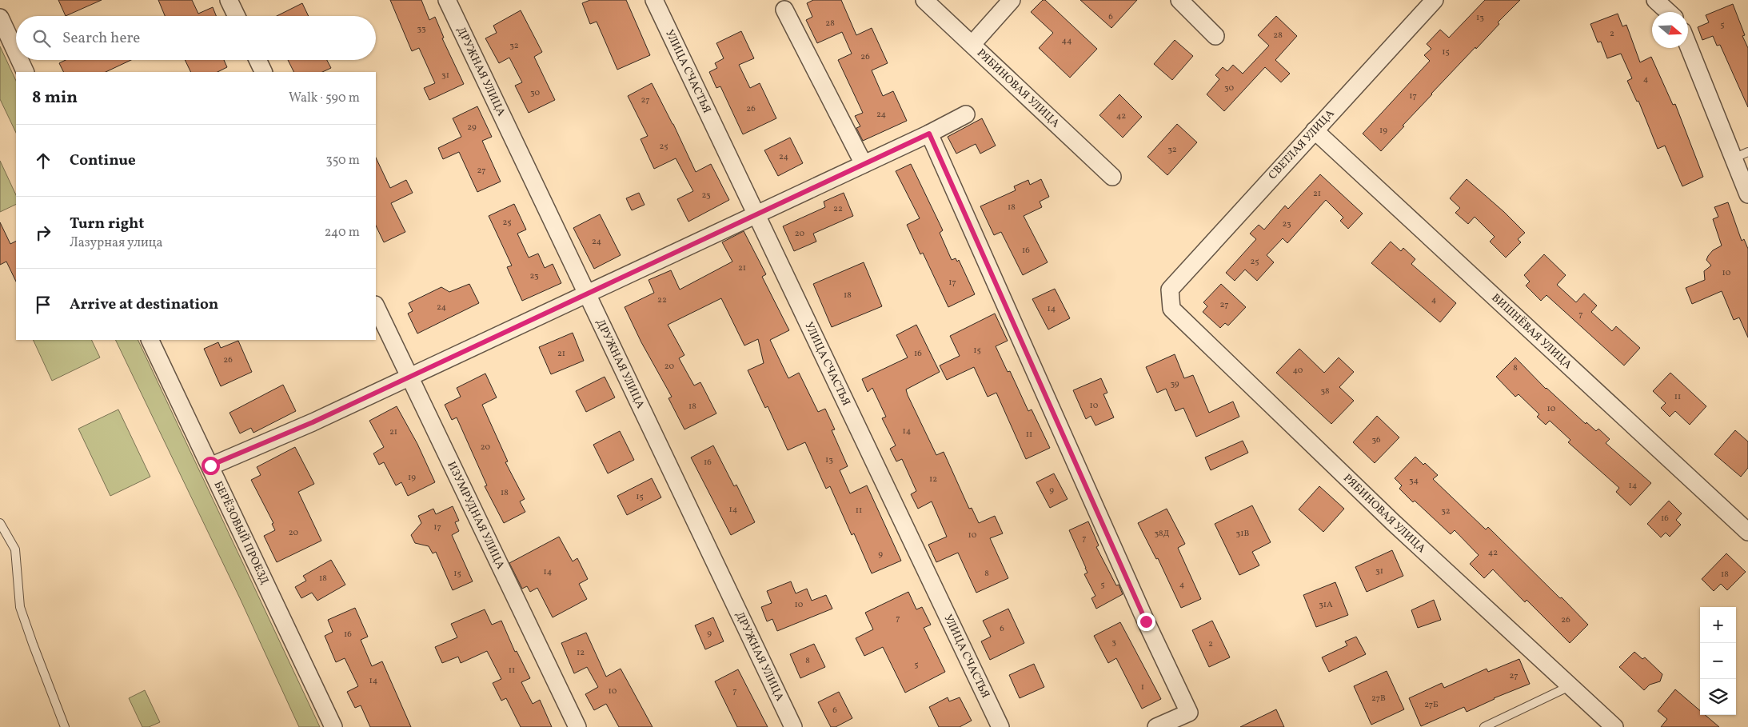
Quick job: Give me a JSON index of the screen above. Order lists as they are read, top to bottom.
{
  "streets": {
    "street": [
      "ДРУЖНАЯ УЛИЦА",
      "УЛИЦА СЧАСТЬЯ",
      "РЯБИНОВАЯ УЛИЦА",
      "СВЕТЛАЯ УЛИЦА",
      "ВИШНЁВАЯ УЛИЦА",
      "ИЗУМРУДНАЯ УЛИЦА",
      "БЕРЁЗОВЫЙ ПРОЕЗД"
    ]
  },
  "crossings": [
    ["РЯБИНОВАЯ УЛИЦА", "СВЕТЛАЯ УЛИЦА"],
    ["СВЕТЛАЯ УЛИЦА", "ВИШНЁВАЯ УЛИЦА"]
  ],
  "house_numbers": [
    "6",
    "13",
    "28",
    "5",
    "33",
    "2",
    "28",
    "44",
    "32",
    "15",
    "26",
    "31",
    "4",
    "30",
    "30",
    "17",
    "27",
    "26",
    "24",
    "42",
    "29",
    "19",
    "25",
    "32",
    "24",
    "27",
    "21",
    "23",
    "18",
    "22",
    "25",
    "23",
    "20",
    "24",
    "16",
    "25",
    "21",
    "10",
    "23",
    "17",
    "18",
    "22",
    "4",
    "27",
    "24",
    "14",
    "7",
    "15",
    "21",
    "16",
    "26",
    "20",
    "8",
    "40",
    "39",
    "38",
    "11",
    "10",
    "18",
    "10",
    "14",
    "21",
    "11",
    "36",
    "20",
    "13",
    "16",
    "19",
    "12",
    "34",
    "14",
    "9",
    "18",
    "15",
    "14",
    "11",
    "32",
    "16",
    "17",
    "20",
    "38Д",
    "31В",
    "10",
    "7",
    "42",
    "9",
    "31",
    "14",
    "15",
    "8",
    "18",
    "18",
    "5",
    "4",
    "10",
    "31А",
    "7",
    "26",
    "6",
    "9",
    "16",
    "3",
    "2",
    "12",
    "8",
    "5",
    "11",
    "27",
    "14",
    "1",
    "10",
    "7",
    "27В",
    "27Б",
    "6"
  ],
  "north": "right",
  "page": {
    "search": "Search here",
    "heading": ["8 min", "Walk · 590 m"],
    "list": [
      ["Continue", "350 m"],
      ["Turn right", "Лазурная улица", "240 m"],
      "Arrive at destination"
    ],
    "map_buttons": ["+", "−"]
  }
}
